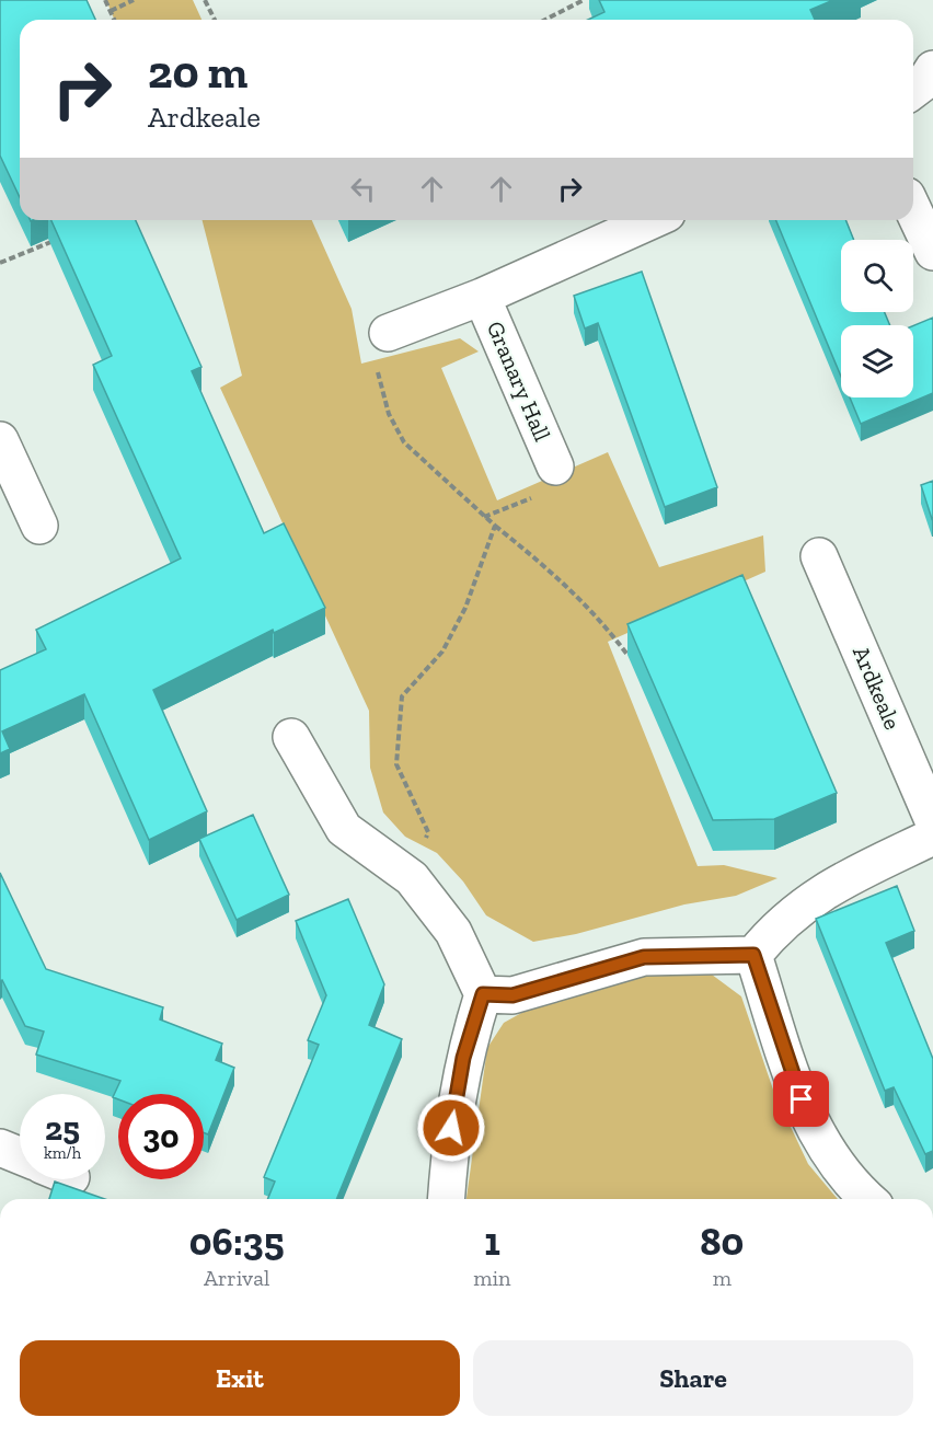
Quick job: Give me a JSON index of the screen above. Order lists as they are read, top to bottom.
{
  "streets": {
    "street": ["Granary Hall", "Ardkeale"]
  },
  "page": {
    "turn": ["20 m", "Ardkeale"],
    "speed": "25 km/h",
    "limit": "30",
    "eta": [
      "06:35",
      "Arrival",
      "1",
      "min",
      "80",
      "m"
    ],
    "buttons": ["Exit", "Share"]
  }
}
